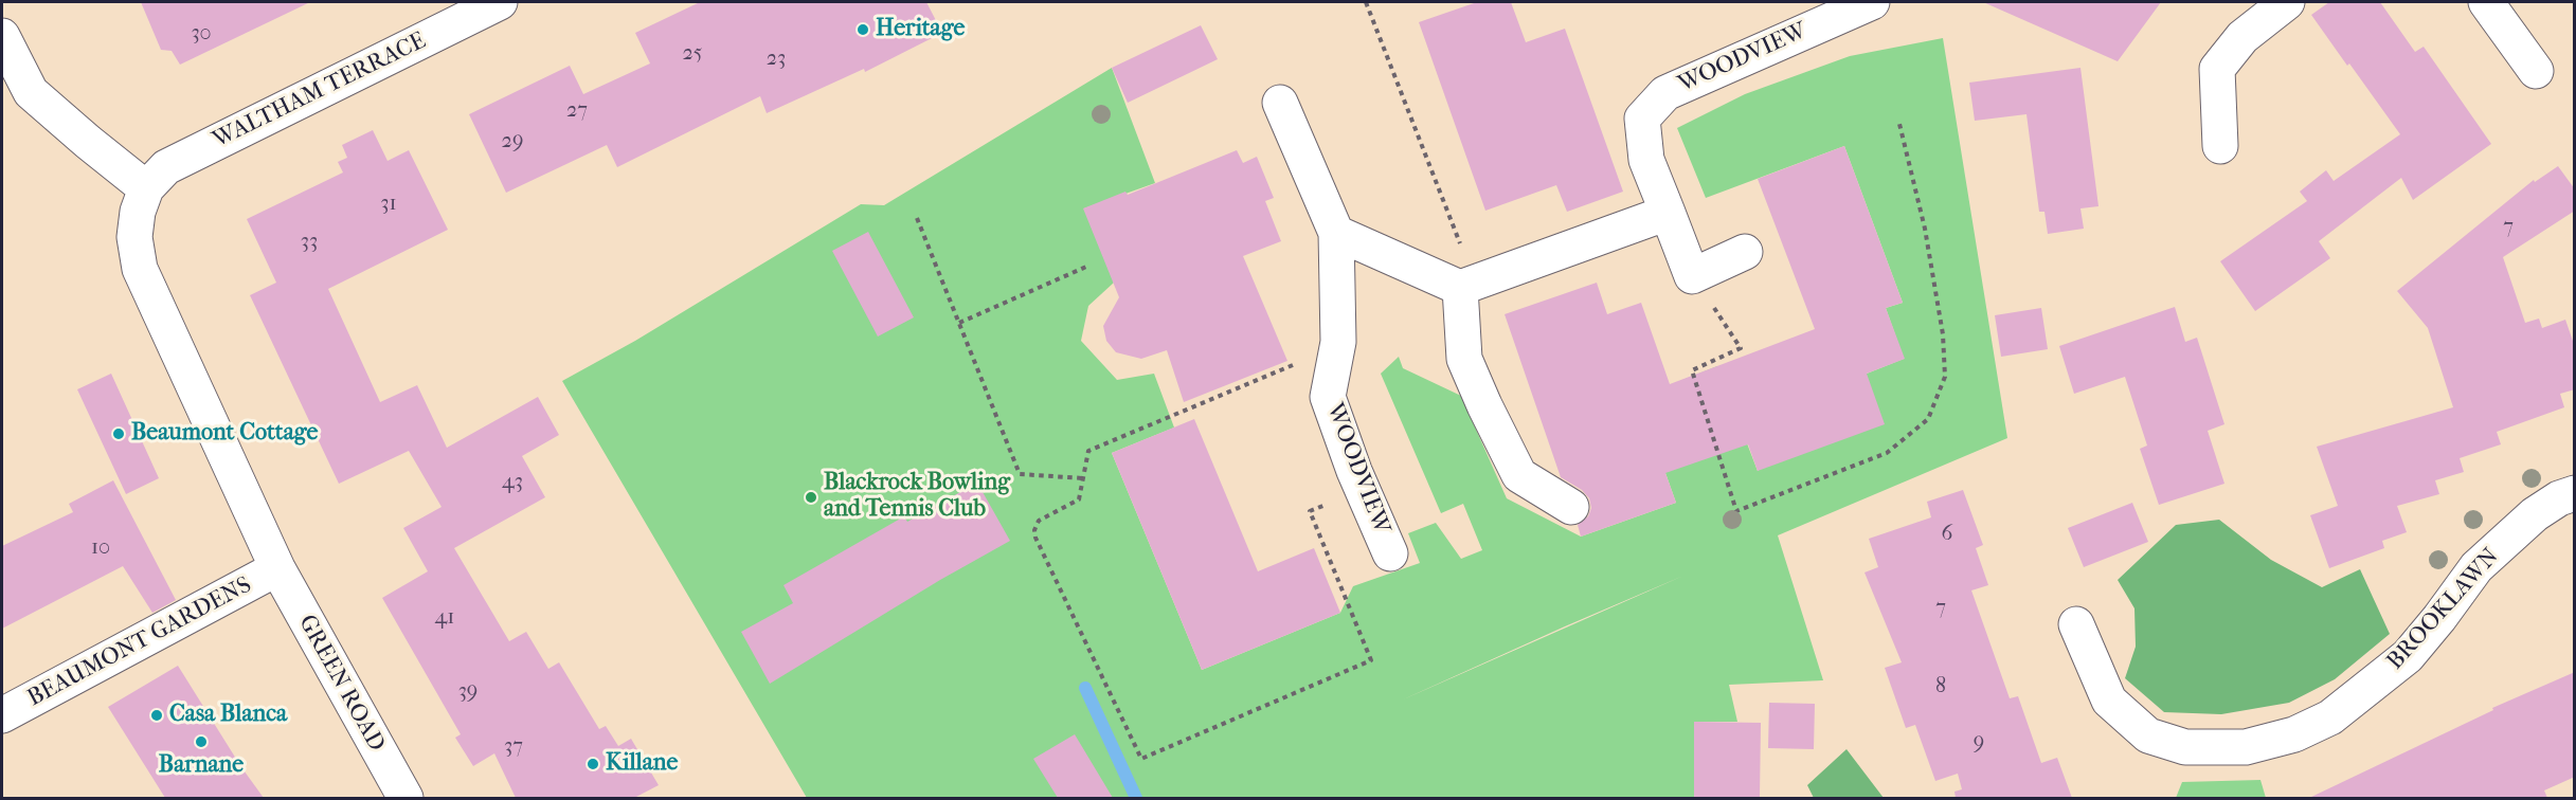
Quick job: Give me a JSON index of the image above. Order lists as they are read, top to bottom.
{
  "streets": {
    "street": [
      "WOODVIEW",
      "WALTHAM TERRACE",
      "BROOKLAWN",
      "BEAUMONT GARDENS",
      "GREEN ROAD"
    ]
  },
  "crossings": [
    ["WALTHAM TERRACE", "BEAUMONT GARDENS"],
    ["WALTHAM TERRACE", "GREEN ROAD"],
    ["BEAUMONT GARDENS", "GREEN ROAD"]
  ],
  "places": [
    "Heritage",
    "Beaumont Cottage",
    "Blackrock Bowling and Tennis Club",
    "Casa Blanca",
    "Barnane",
    "Killane"
  ],
  "house_numbers": [
    "30",
    "25",
    "23",
    "27",
    "29",
    "31",
    "7",
    "33",
    "43",
    "6",
    "10",
    "7",
    "41",
    "8",
    "39",
    "9",
    "37"
  ]
}
